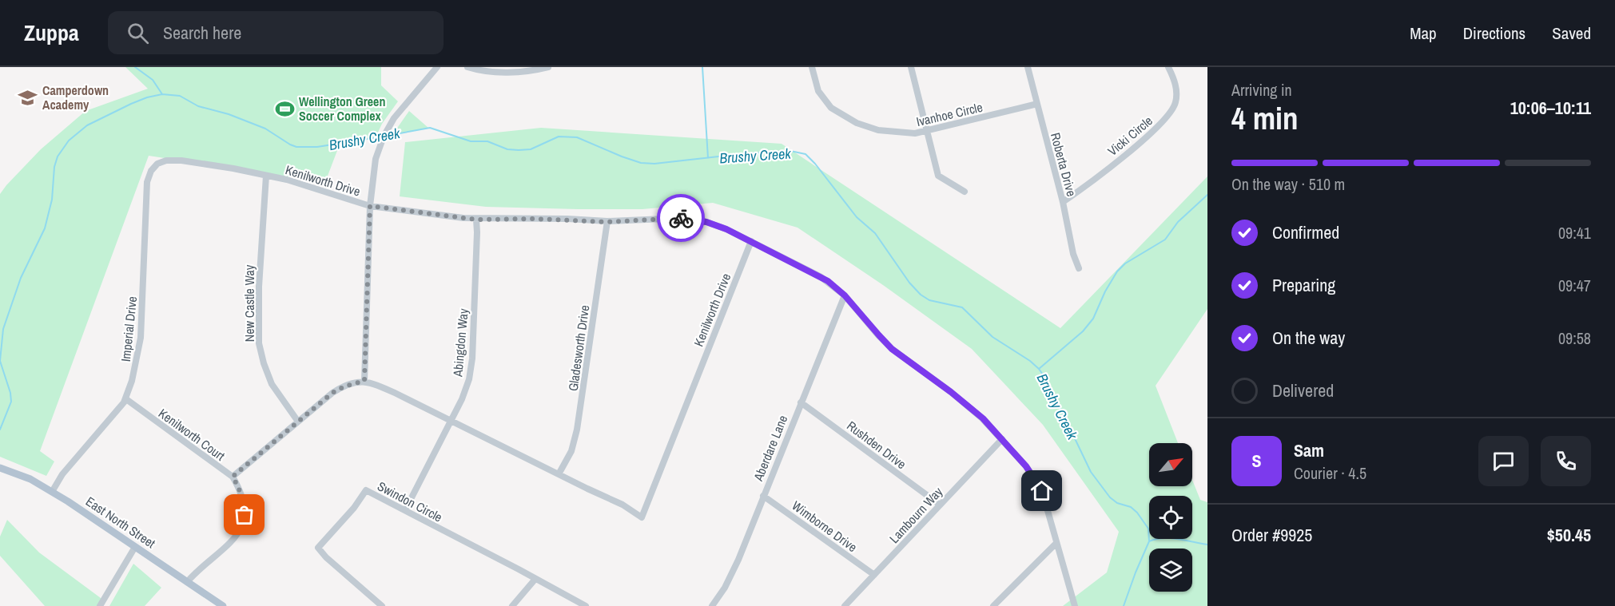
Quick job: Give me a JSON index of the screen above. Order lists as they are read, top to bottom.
{
  "streets": {
    "main road": ["East North Street"],
    "street": [
      "Ivanhoe Circle",
      "Vicki Circle",
      "Roberta Drive",
      "Kenilworth Drive",
      "New Castle Way",
      "Imperial Drive",
      "Abingdon Way",
      "Gladesworth Drive",
      "Kenilworth Court",
      "Rushden Drive",
      "Aberdare Lane",
      "Swindon Circle",
      "Lambourn Way",
      "Wimborne Drive"
    ]
  },
  "crossings": [
    ["Ivanhoe Circle", "Roberta Drive"],
    ["Vicki Circle", "Roberta Drive"],
    ["Kenilworth Drive", "New Castle Way"],
    ["Kenilworth Drive", "Imperial Drive"],
    ["Kenilworth Drive", "Abingdon Way"],
    ["Kenilworth Drive", "Gladesworth Drive"],
    ["Imperial Drive", "Kenilworth Court"],
    ["Imperial Drive", "East North Street"],
    ["Abingdon Way", "Swindon Circle"],
    ["Kenilworth Court", "East North Street"],
    ["Rushden Drive", "Aberdare Lane"],
    ["Rushden Drive", "Lambourn Way"],
    ["Aberdare Lane", "Wimborne Drive"],
    ["Lambourn Way", "Wimborne Drive"]
  ],
  "water": ["Brushy Creek"],
  "places": {
    "school or university": ["Camperdown Academy"],
    "sports": ["Wellington Green Soccer Complex"]
  },
  "north": "top right",
  "page": {
    "header": "Zuppa",
    "search": "Search here",
    "nav": ["Map", "Directions", "Saved"],
    "heading": ["4 min", "Arriving in", "10:06–10:11"],
    "panel": [
      "Sam",
      "Courier · 4.5",
      "Order #9925",
      "$50.45"
    ],
    "bar": "On the way · 510 m",
    "list": [
      ["Confirmed", "09:41"],
      ["Preparing", "09:47"],
      ["On the way", "09:58"],
      "Delivered"
    ],
    "round": "S"
  }
}
